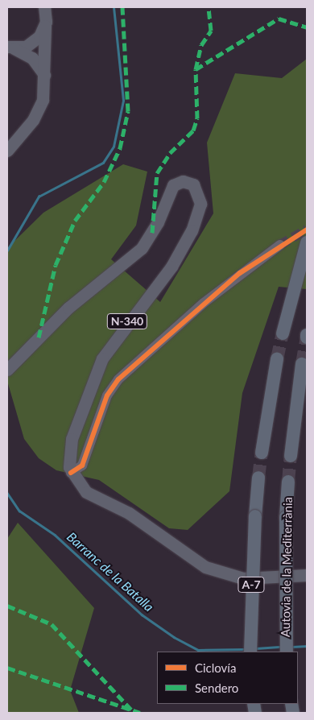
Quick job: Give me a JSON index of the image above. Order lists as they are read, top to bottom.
{
  "streets": {
    "highway": ["Autovia de la Mediterrània", "A-7"],
    "main road": ["N-340"]
  },
  "water": ["Barranc de la Batalla"],
  "legend": ["Ciclovía", "Sendero"]
}
